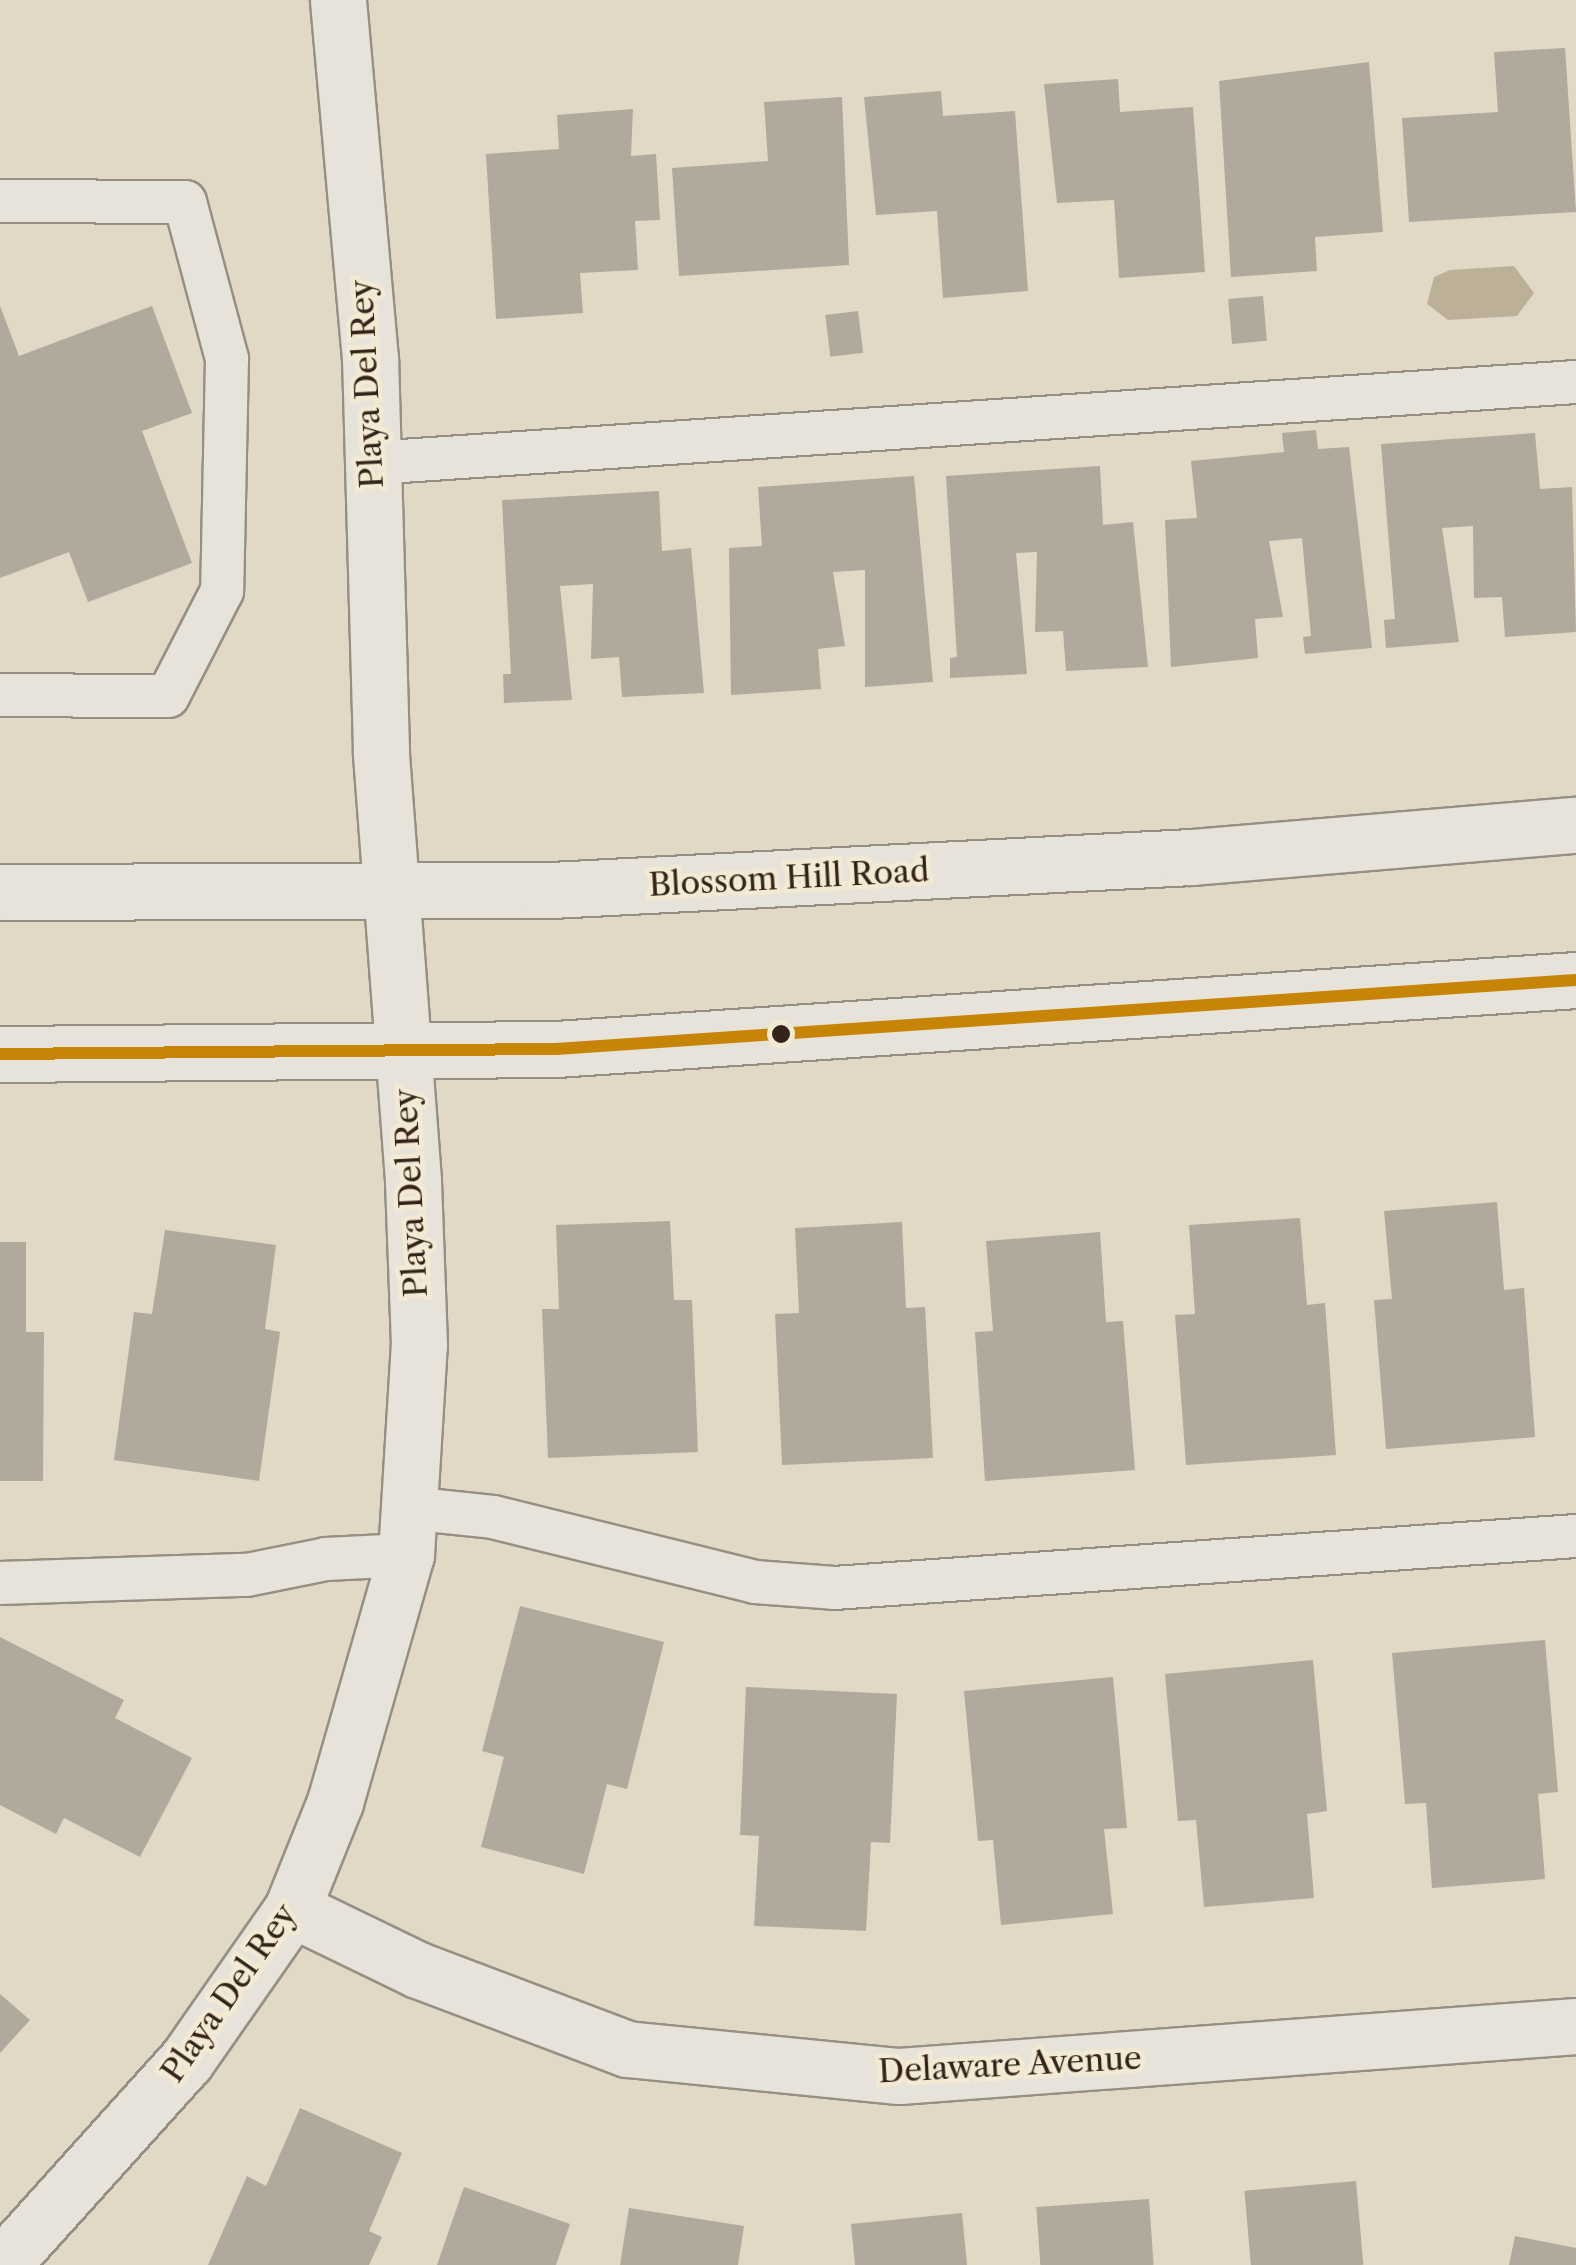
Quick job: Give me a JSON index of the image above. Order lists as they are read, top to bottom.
{
  "streets": {
    "street": ["Playa Del Rey", "Blossom Hill Road", "Delaware Avenue"]
  },
  "crossings": [
    ["Playa Del Rey", "Blossom Hill Road"],
    ["Playa Del Rey", "Delaware Avenue"]
  ]
}
